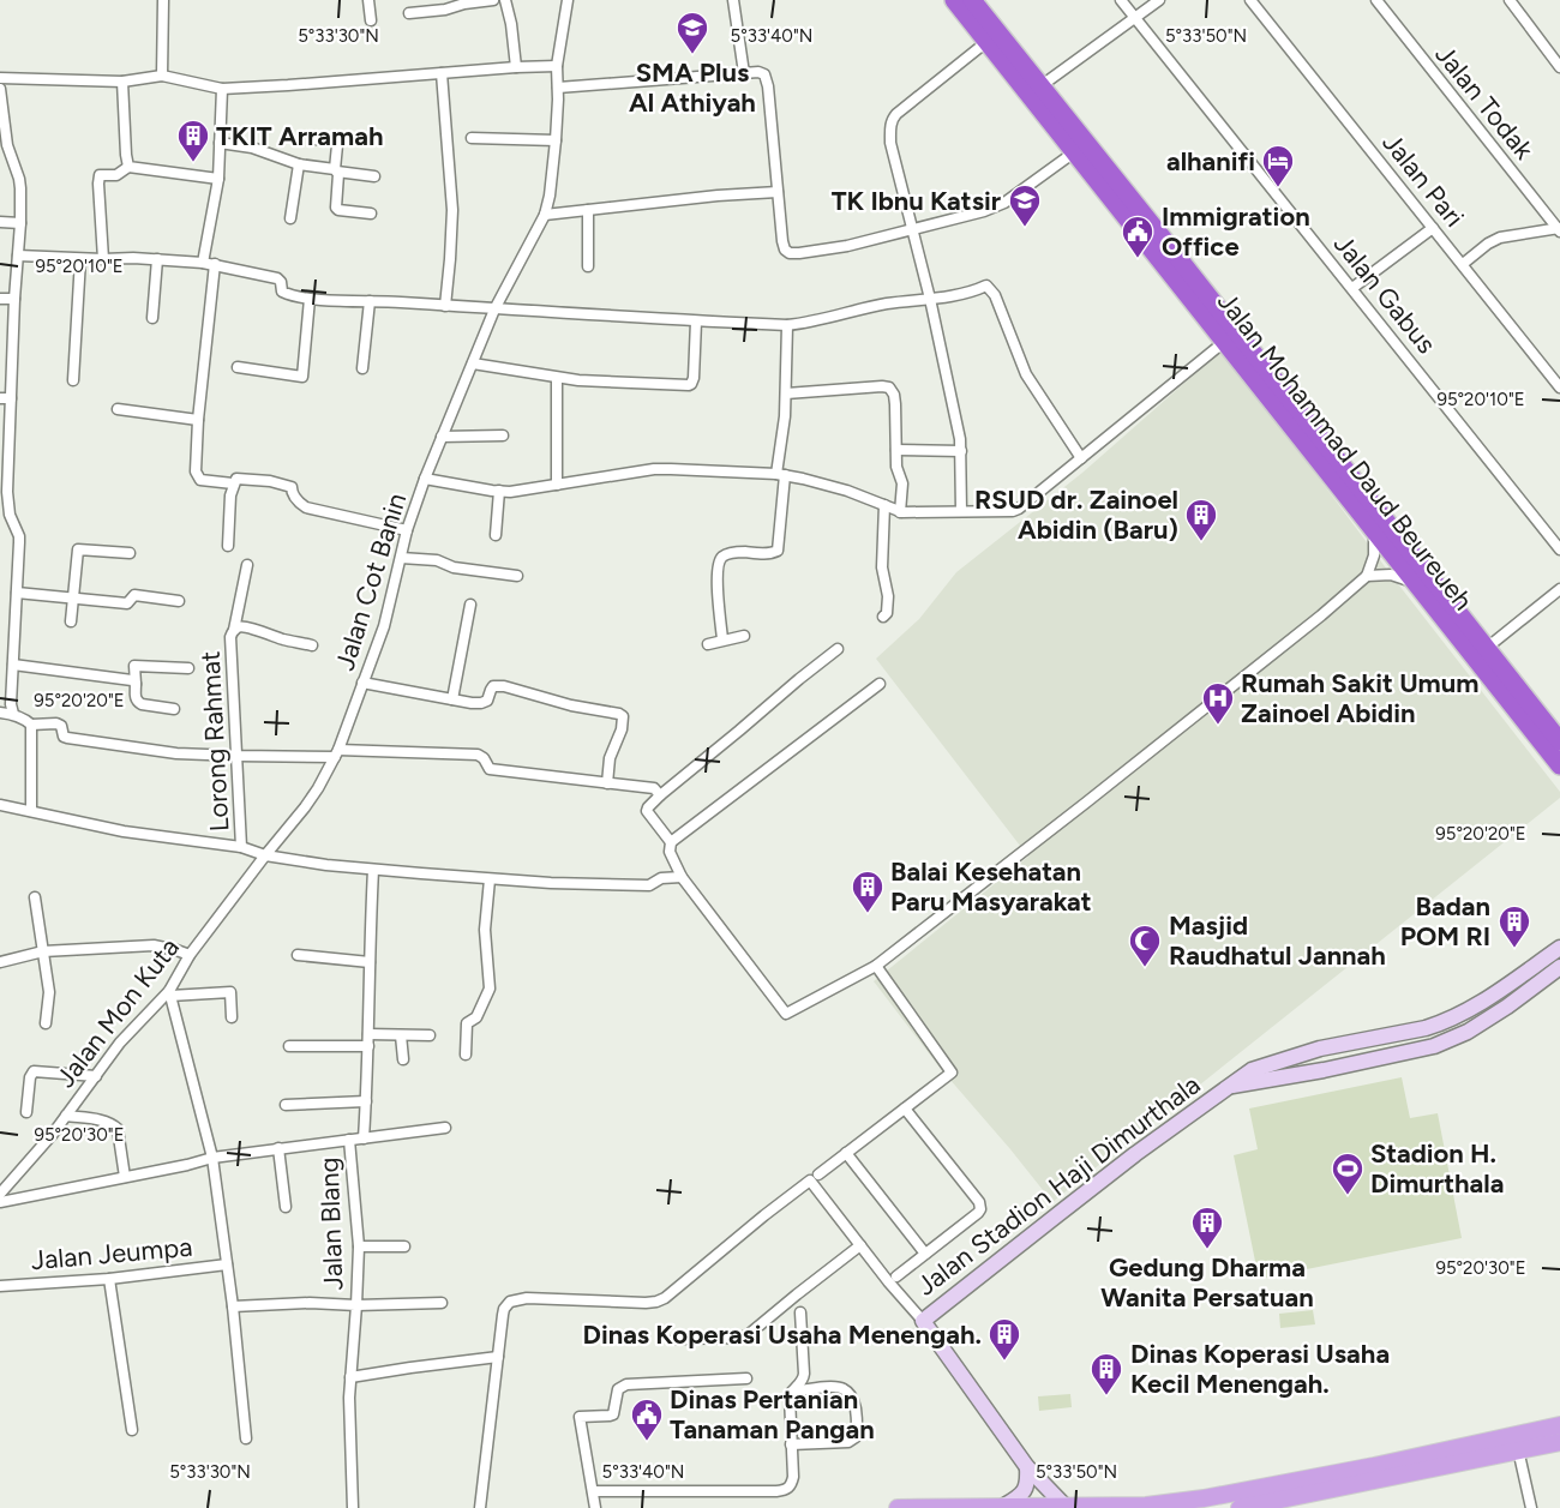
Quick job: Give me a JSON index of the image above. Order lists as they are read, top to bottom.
{
  "streets": {
    "highway": ["Jalan Mohammad Daud Beureueh"],
    "street": [
      "Jalan Todak",
      "Jalan Pari",
      "Jalan Gabus",
      "Jalan Cot Banin",
      "Lorong Rahmat",
      "Jalan Mon Kuta",
      "Jalan Stadion Haji Dimurthala",
      "Jalan Blang",
      "Jalan Jeumpa"
    ]
  },
  "crossings": [
    ["Jalan Cot Banin", "Jalan Mon Kuta"]
  ],
  "places": {
    "school or university": ["SMA Plus Al Athiyah", "TK Ibnu Katsir"],
    "building": [
      "TKIT Arramah",
      "RSUD dr. Zainoel Abidin (Baru)",
      "Balai Kesehatan Paru Masyarakat",
      "Badan POM RI",
      "Gedung Dharma Wanita Persatuan",
      "Dinas Koperasi Usaha Menengah.",
      "Dinas Koperasi Usaha Kecil Menengah."
    ],
    "hotel": ["alhanifi"],
    "public building": ["Immigration Office", "Dinas Pertanian Tanaman Pangan"],
    "hospital": ["Rumah Sakit Umum Zainoel Abidin"],
    "mosque": ["Masjid Raudhatul Jannah"],
    "sports": ["Stadion H. Dimurthala"]
  },
  "coordinates": [
    "5°33'30\"N",
    "5°33'40\"N",
    "5°33'50\"N",
    "95°20'10\"E",
    "95°20'20\"E",
    "95°20'30\"E"
  ]
}
